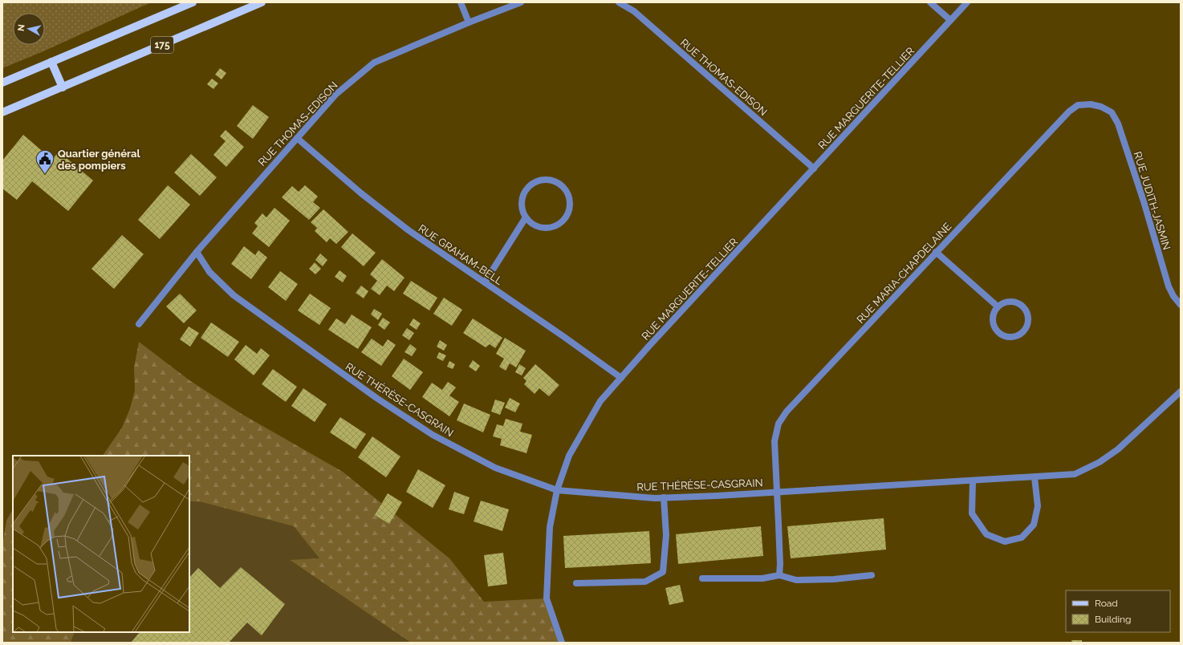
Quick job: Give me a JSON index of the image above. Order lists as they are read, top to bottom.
{
  "streets": {
    "main road": ["175"],
    "street": [
      "RUE THOMAS-EDISON",
      "RUE MARGUERITE-TELLIER",
      "RUE JUDITH-JASMIN",
      "RUE GRAHAM-BELL",
      "RUE MARIA-CHAPDELAINE",
      "RUE THÉRÈSE-CASGRAIN"
    ]
  },
  "crossings": [
    ["RUE THOMAS-EDISON", "RUE MARGUERITE-TELLIER"],
    ["RUE THOMAS-EDISON", "RUE GRAHAM-BELL"],
    ["RUE THOMAS-EDISON", "RUE THÉRÈSE-CASGRAIN"],
    ["RUE MARGUERITE-TELLIER", "RUE GRAHAM-BELL"],
    ["RUE MARGUERITE-TELLIER", "RUE THÉRÈSE-CASGRAIN"],
    ["RUE JUDITH-JASMIN", "RUE MARIA-CHAPDELAINE"],
    ["RUE MARIA-CHAPDELAINE", "RUE THÉRÈSE-CASGRAIN"]
  ],
  "places": {
    "public building": ["Quartier général des pompiers"]
  },
  "legend": ["Road", "Building"],
  "north": "left"
}
